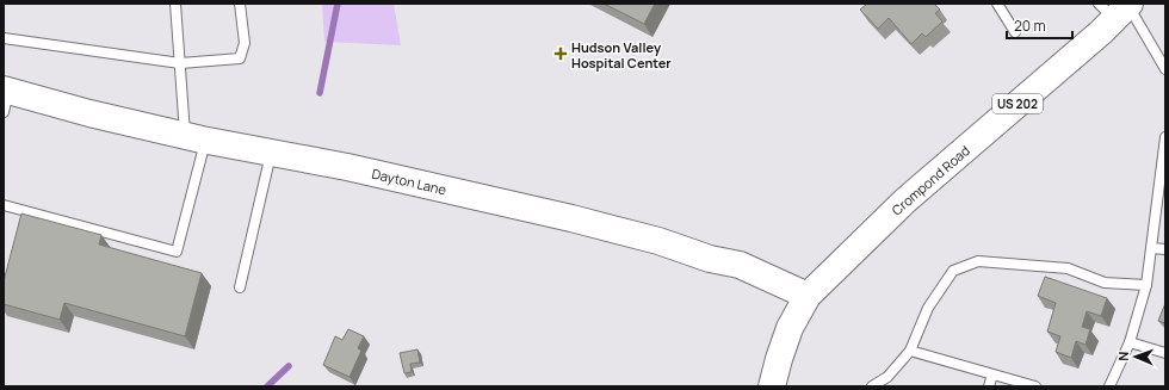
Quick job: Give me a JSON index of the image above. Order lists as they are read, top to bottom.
{
  "streets": {
    "street": ["US 202", "Crompond Road", "Dayton Lane"]
  },
  "crossings": [
    ["Crompond Road", "Dayton Lane"]
  ],
  "places": {
    "health": ["Hudson Valley Hospital Center"]
  },
  "scale_bar": "20 m",
  "north": "left"
}
